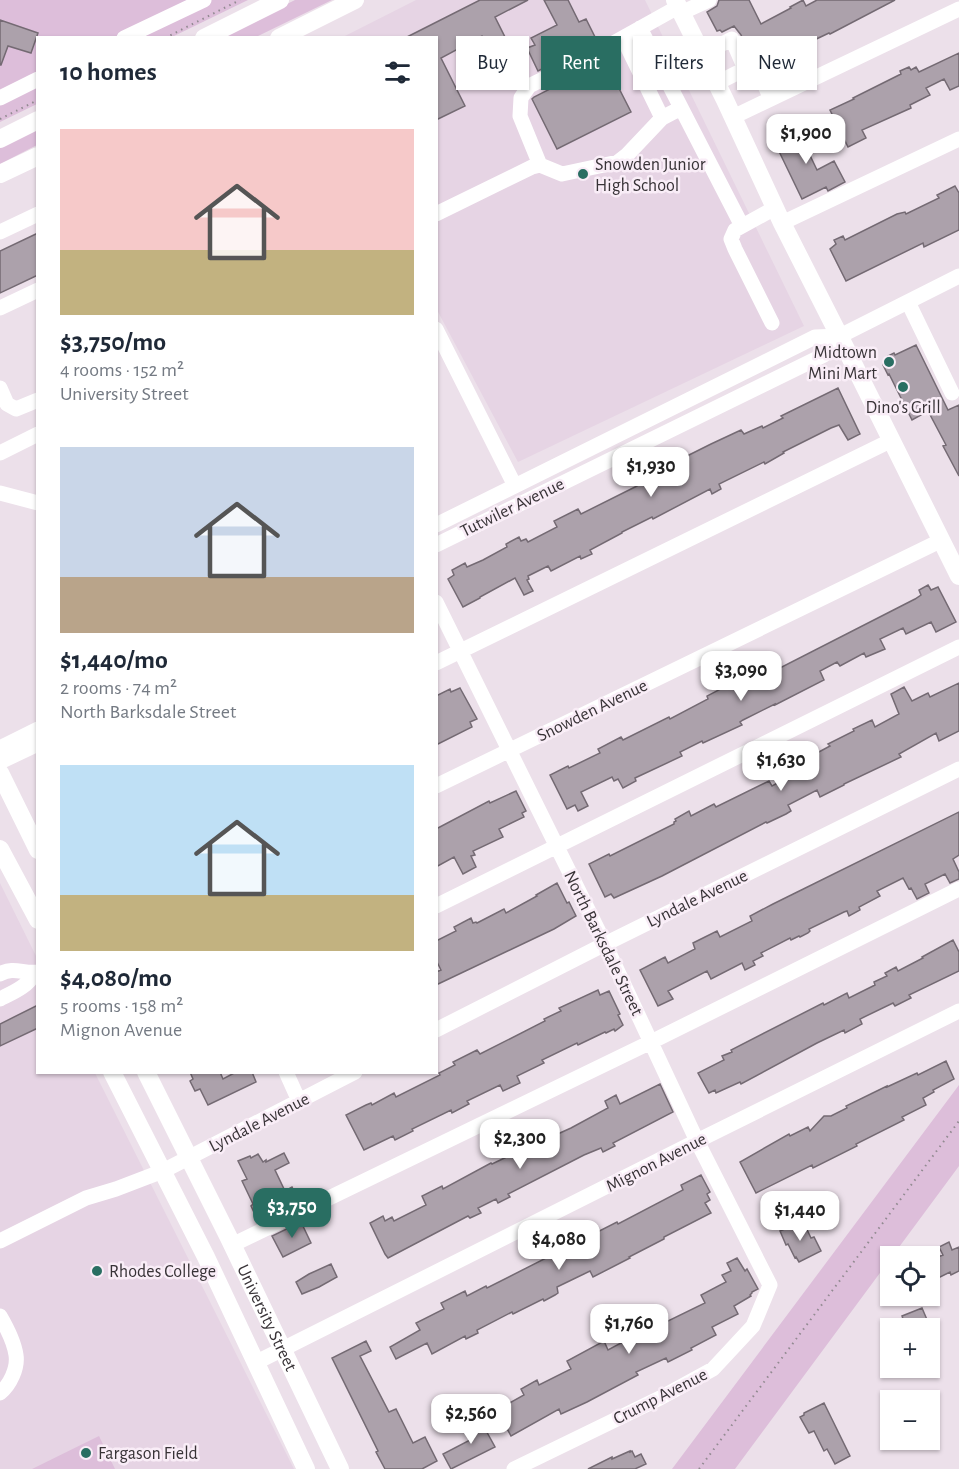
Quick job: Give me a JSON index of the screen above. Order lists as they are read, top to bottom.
{
  "streets": {
    "main road": ["University Street"],
    "street": [
      "Tutwiler Avenue",
      "Snowden Avenue",
      "Lyndale Avenue",
      "North Barksdale Street",
      "Mignon Avenue",
      "Crump Avenue"
    ]
  },
  "crossings": [
    ["Snowden Avenue", "North Barksdale Street"],
    ["Lyndale Avenue", "North Barksdale Street"],
    ["Lyndale Avenue", "University Street"],
    ["North Barksdale Street", "Mignon Avenue"],
    ["North Barksdale Street", "Crump Avenue"],
    ["Mignon Avenue", "University Street"]
  ],
  "places": [
    "Snowden Junior High School",
    "Midtown Mini Mart",
    "Dino's Grill",
    "Rhodes College",
    "Fargason Field"
  ],
  "page": {
    "chip": [
      "Buy",
      "Rent",
      "Filters",
      "New"
    ],
    "heading": "10 homes",
    "list": [
      {
        "name": "$3,750/mo",
        "note": "4 rooms · 152 m² · University Street"
      },
      {
        "name": "$1,440/mo",
        "note": "2 rooms · 74 m² · North Barksdale Street"
      },
      {
        "name": "$4,080/mo",
        "note": "5 rooms · 158 m² · Mignon Avenue"
      }
    ],
    "price": [
      "$1,900",
      "$1,930",
      "$3,090",
      "$1,630",
      "$2,300",
      "$3,750",
      "$1,440",
      "$4,080",
      "$1,760",
      "$2,560"
    ],
    "map_buttons": ["+", "−"]
  }
}
